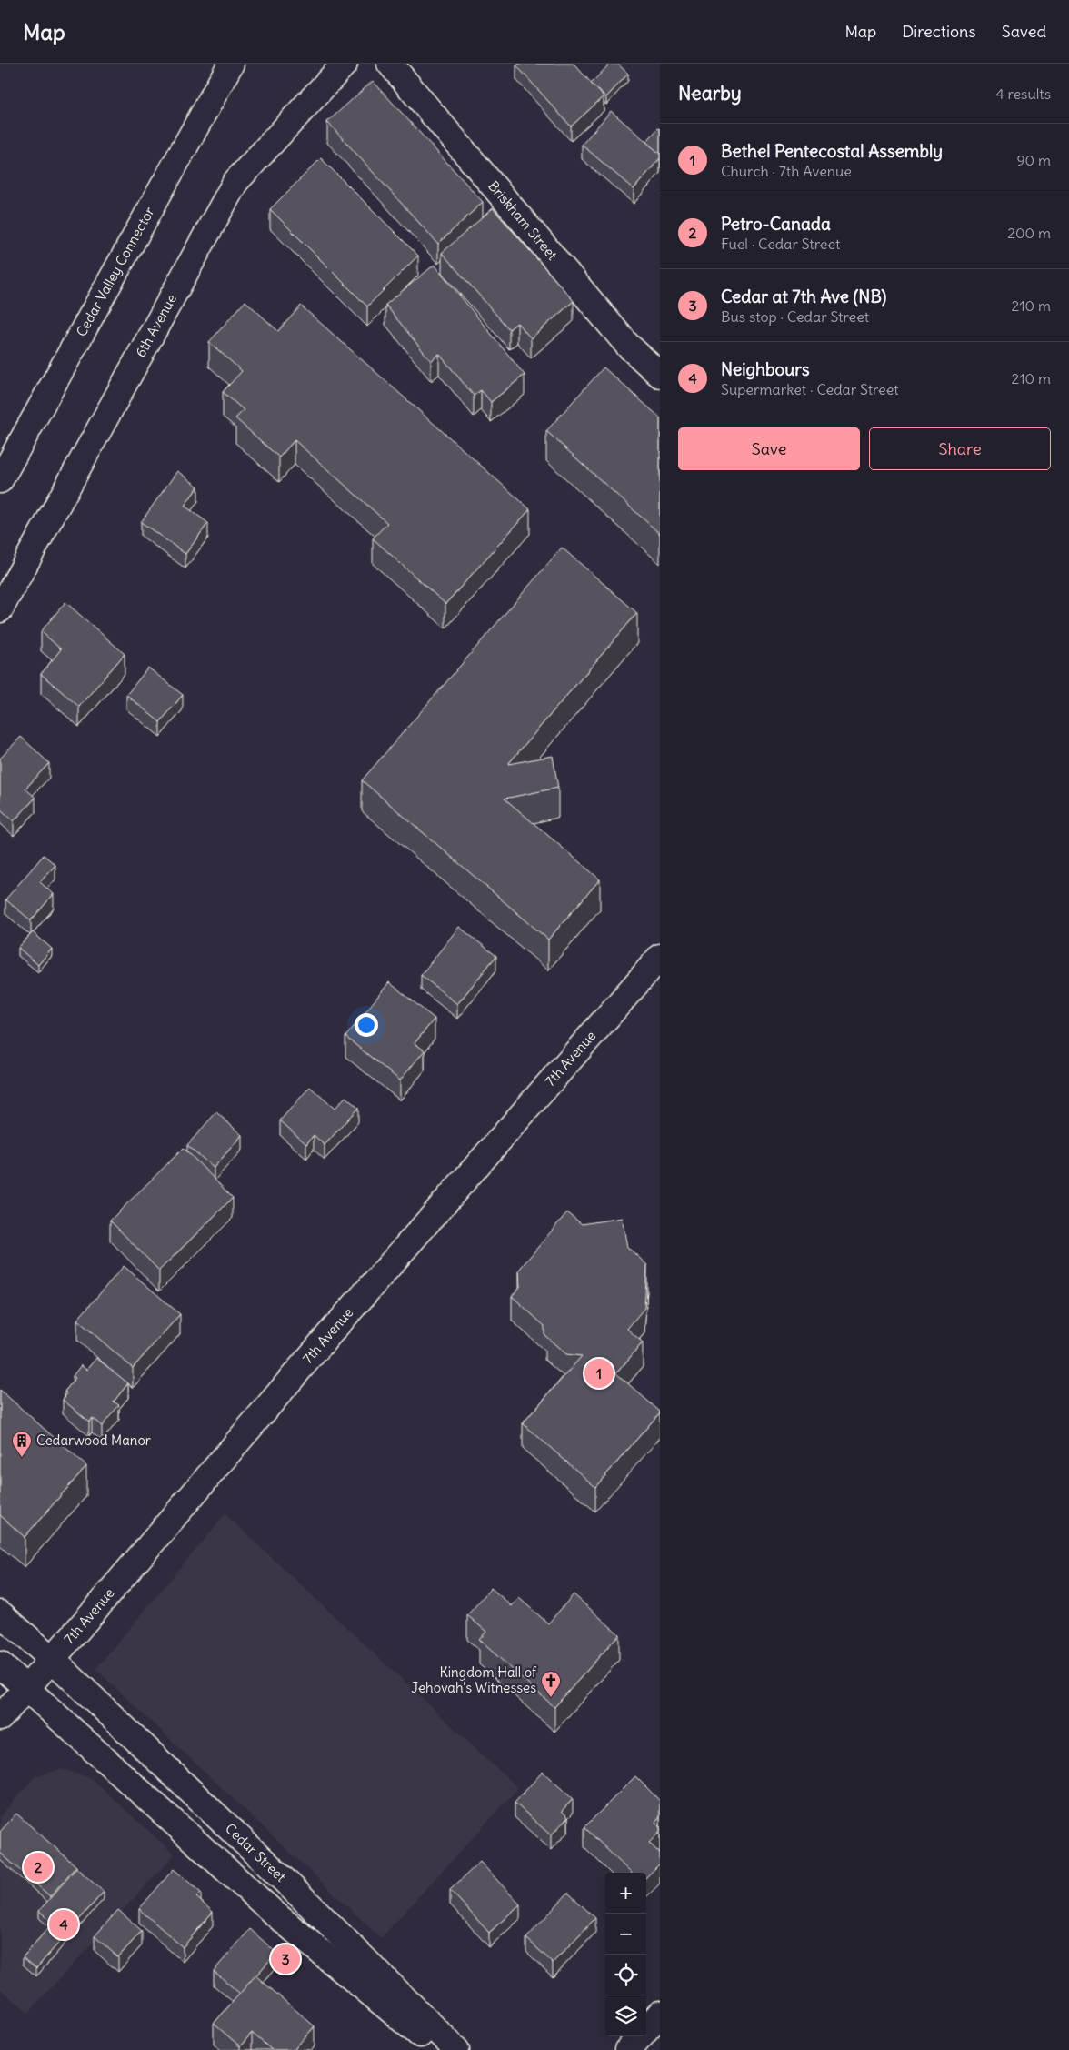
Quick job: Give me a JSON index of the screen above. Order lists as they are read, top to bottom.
{
  "streets": {
    "street": [
      "Briskham Street",
      "Cedar Valley Connector",
      "6th Avenue",
      "7th Avenue",
      "Cedar Street"
    ]
  },
  "crossings": [
    ["7th Avenue", "Cedar Street"]
  ],
  "places": {
    "building": ["Cedarwood Manor"],
    "church": ["Kingdom Hall of Jehovah's Witnesses"]
  },
  "page": {
    "header": "Map",
    "nav": ["Map", "Directions", "Saved"],
    "heading": ["Nearby", "4 results"],
    "list": [
      {
        "mark": "1",
        "name": "Bethel Pentecostal Assembly",
        "note": "Church · 7th Avenue",
        "value": "90 m"
      },
      {
        "mark": "2",
        "name": "Petro-Canada",
        "note": "Fuel · Cedar Street",
        "value": "200 m"
      },
      {
        "mark": "3",
        "name": "Cedar at 7th Ave (NB)",
        "note": "Bus stop · Cedar Street",
        "value": "210 m"
      },
      {
        "mark": "4",
        "name": "Neighbours",
        "note": "Supermarket · Cedar Street",
        "value": "210 m"
      }
    ],
    "buttons": ["Save", "Share"],
    "pins": [
      "1",
      "2",
      "4",
      "3"
    ],
    "map_buttons": ["+", "−"]
  }
}
